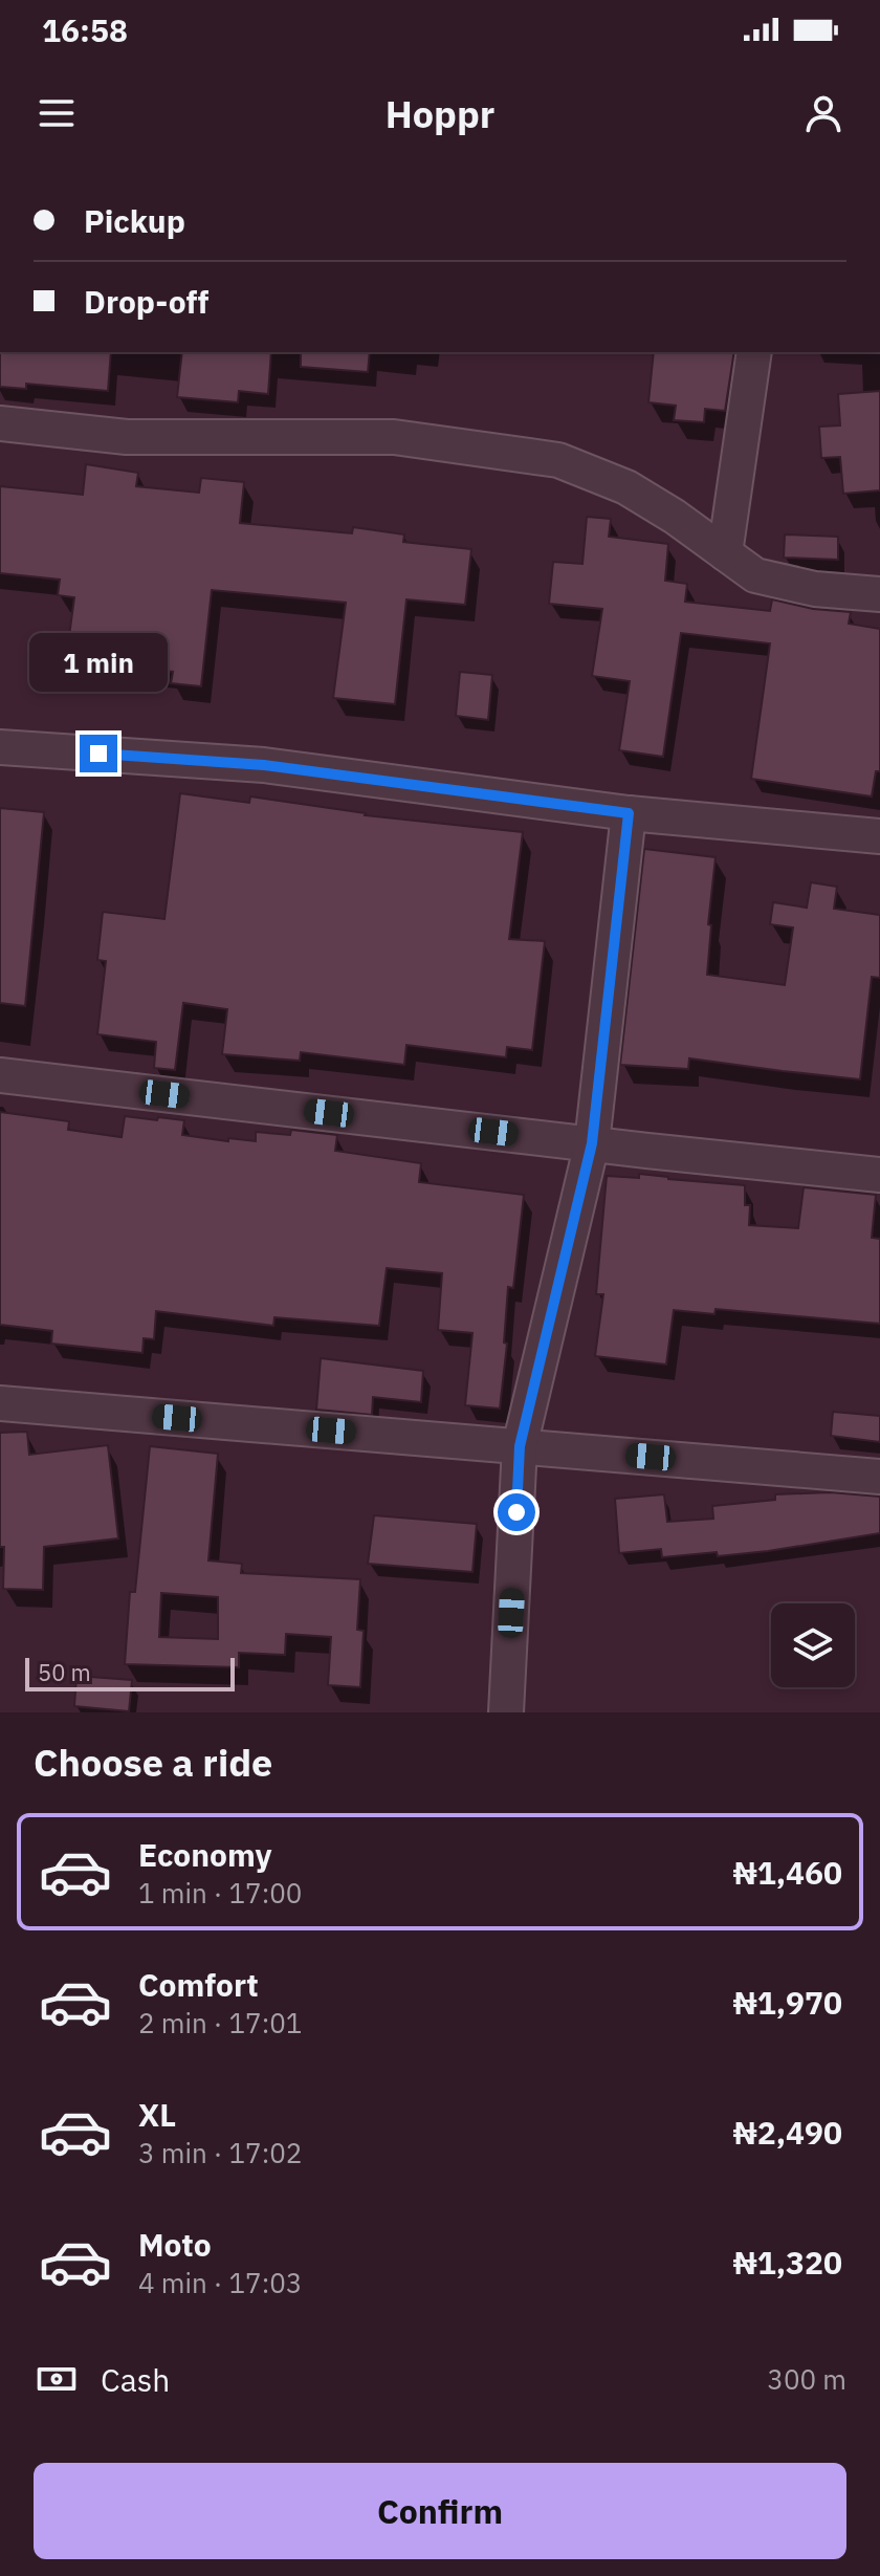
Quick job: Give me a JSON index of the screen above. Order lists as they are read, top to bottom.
{
  "scale_bar": "50 m",
  "page": {
    "status": "16:58",
    "header": "Hoppr",
    "banner": ["Pickup", "Drop-off"],
    "bubble": "1 min",
    "scale": "50 m",
    "heading": "Choose a ride",
    "list": [
      {
        "name": "Economy",
        "note": "1 min · 17:00",
        "value": "₦1,460"
      },
      {
        "name": "Comfort",
        "note": "2 min · 17:01",
        "value": "₦1,970"
      },
      {
        "name": "XL",
        "note": "3 min · 17:02",
        "value": "₦2,490"
      },
      {
        "name": "Moto",
        "note": "4 min · 17:03",
        "value": "₦1,320"
      }
    ],
    "pay": ["Cash", "300 m"],
    "buttons": "Confirm"
  }
}
